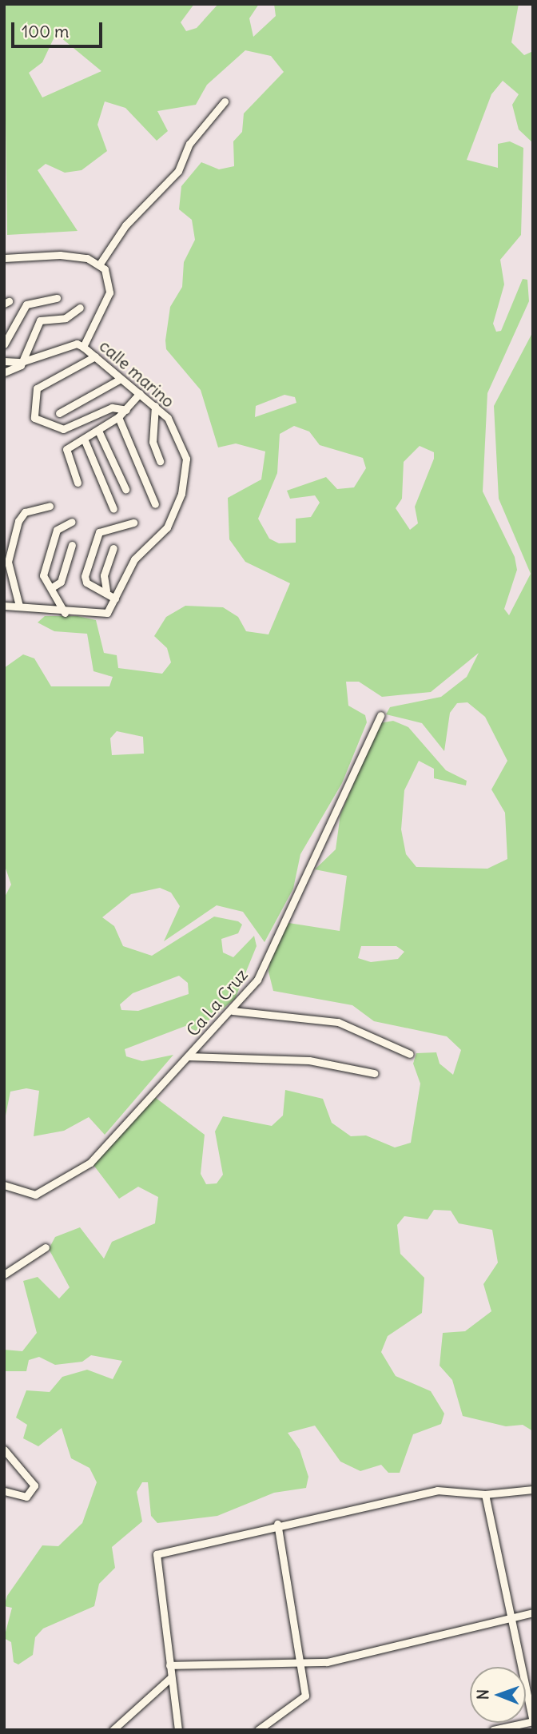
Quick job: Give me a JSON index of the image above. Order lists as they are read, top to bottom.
{
  "streets": {
    "street": ["calle marino", "Ca La Cruz"]
  },
  "scale_bar": "100 m",
  "north": "left"
}
